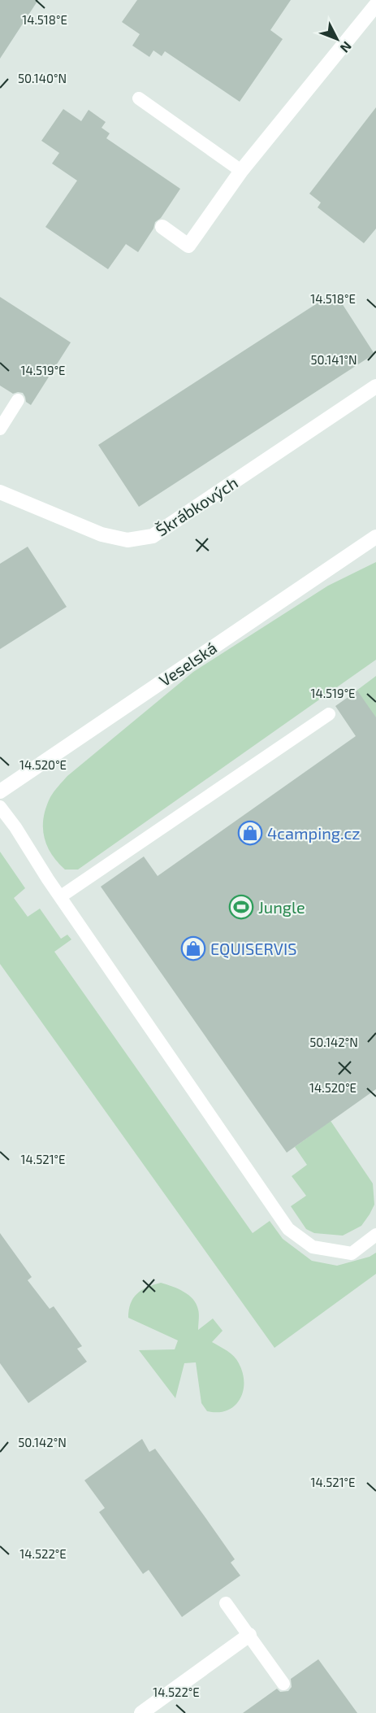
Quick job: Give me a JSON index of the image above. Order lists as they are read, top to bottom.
{
  "streets": {
    "street": ["Škrábkových", "Veselská"]
  },
  "places": {
    "shop": ["4camping.cz", "EQUISERVIS"],
    "sports": ["Jungle"]
  },
  "north": "bottom right",
  "coordinates": [
    "14.518°E",
    "50.140°N",
    "50.141°N",
    "14.519°E",
    "14.520°E",
    "50.142°N",
    "14.521°E",
    "14.522°E"
  ]
}
